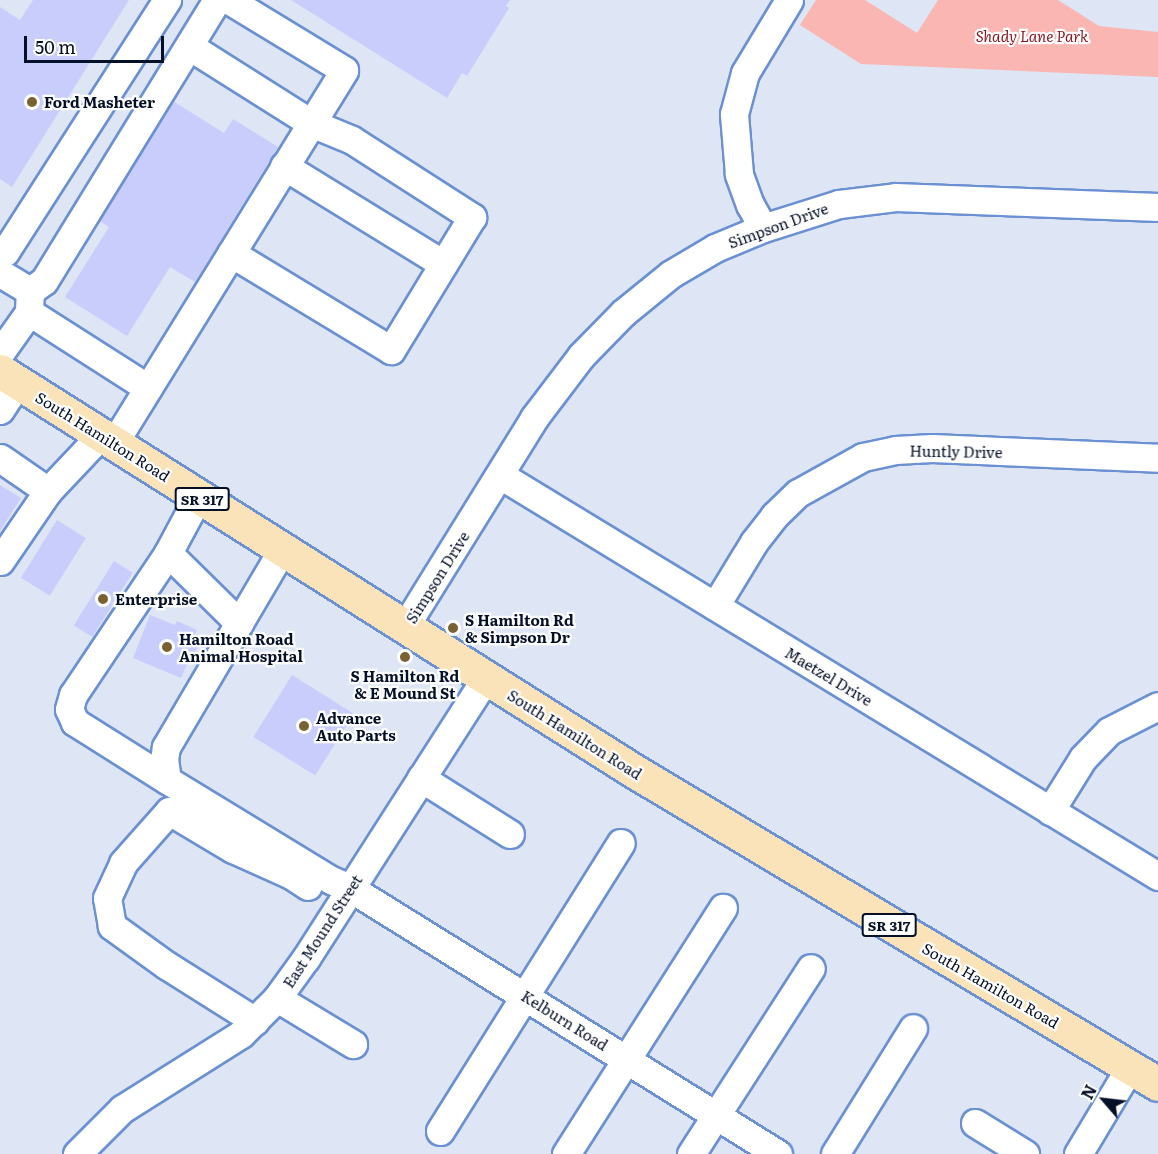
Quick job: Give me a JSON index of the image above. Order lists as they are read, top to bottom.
{
  "streets": {
    "main road": ["South Hamilton Road", "SR 317"],
    "street": [
      "Simpson Drive",
      "Huntly Drive",
      "Maetzel Drive",
      "East Mound Street",
      "Kelburn Road"
    ]
  },
  "crossings": [
    ["Simpson Drive", "South Hamilton Road"],
    ["Simpson Drive", "Maetzel Drive"],
    ["South Hamilton Road", "East Mound Street"],
    ["Huntly Drive", "Maetzel Drive"],
    ["East Mound Street", "Kelburn Road"]
  ],
  "parks": ["Shady Lane Park"],
  "places": [
    "Ford Masheter",
    "Enterprise",
    "S Hamilton Rd & Simpson Dr",
    "Hamilton Road Animal Hospital",
    "S Hamilton Rd & E Mound St",
    "Advance Auto Parts"
  ],
  "scale_bar": "50 m",
  "north": "top left"
}
